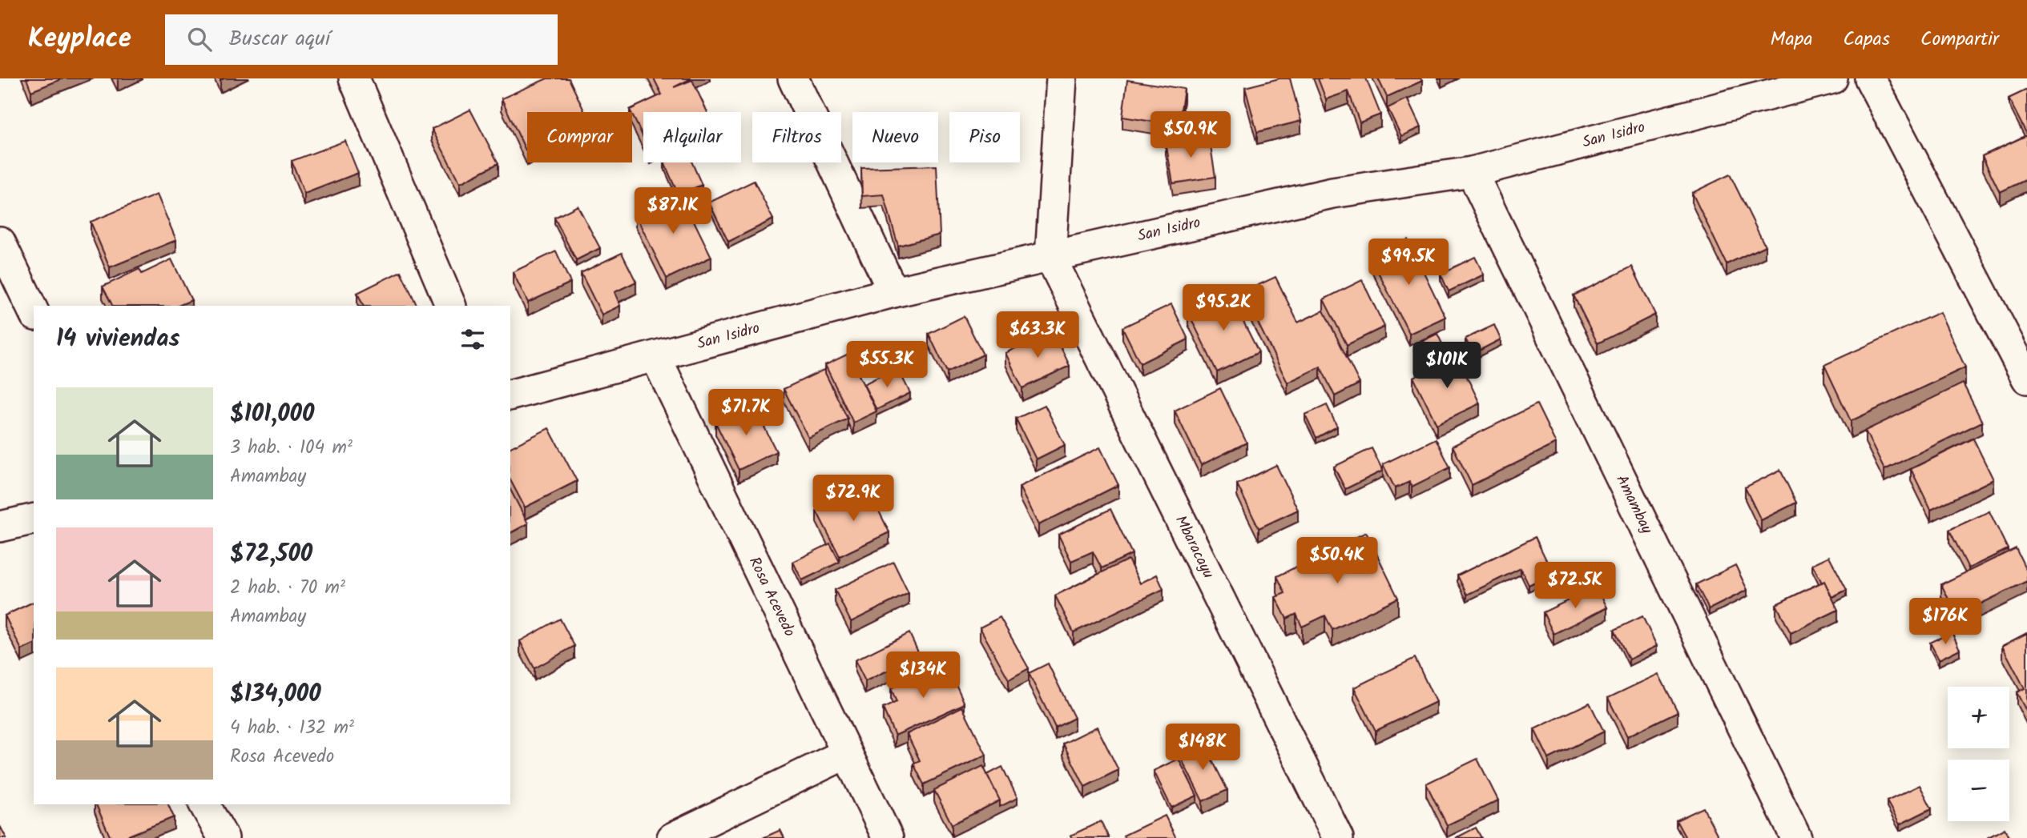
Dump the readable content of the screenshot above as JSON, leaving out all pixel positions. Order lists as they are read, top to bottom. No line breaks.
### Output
{"streets":{"street":["San Isidro","Amambay","Mbaracayu","Rosa Acevedo"]},"crossings":[["San Isidro","Amambay"],["San Isidro","Mbaracayu"],["San Isidro","Rosa Acevedo"]],"page":{"header":"Keyplace","search":"Buscar aquí","nav":["Mapa","Capas","Compartir"],"price":["$50.9K","$87.1K","$99.5K","$95.2K","$63.3K","$55.3K","$101K","$71.7K","$72.9K","$50.4K","$72.5K","$176K","$134K","$148K"],"chip":["Comprar","Alquilar","Filtros","Nuevo","Piso"],"heading":"14 viviendas","list":[{"name":"$101,000","note":"3 hab. · 104 m² · Amambay"},{"name":"$72,500","note":"2 hab. · 70 m² · Amambay"},{"name":"$134,000","note":"4 hab. · 132 m² · Rosa Acevedo"}],"map_buttons":["+","−"]}}
